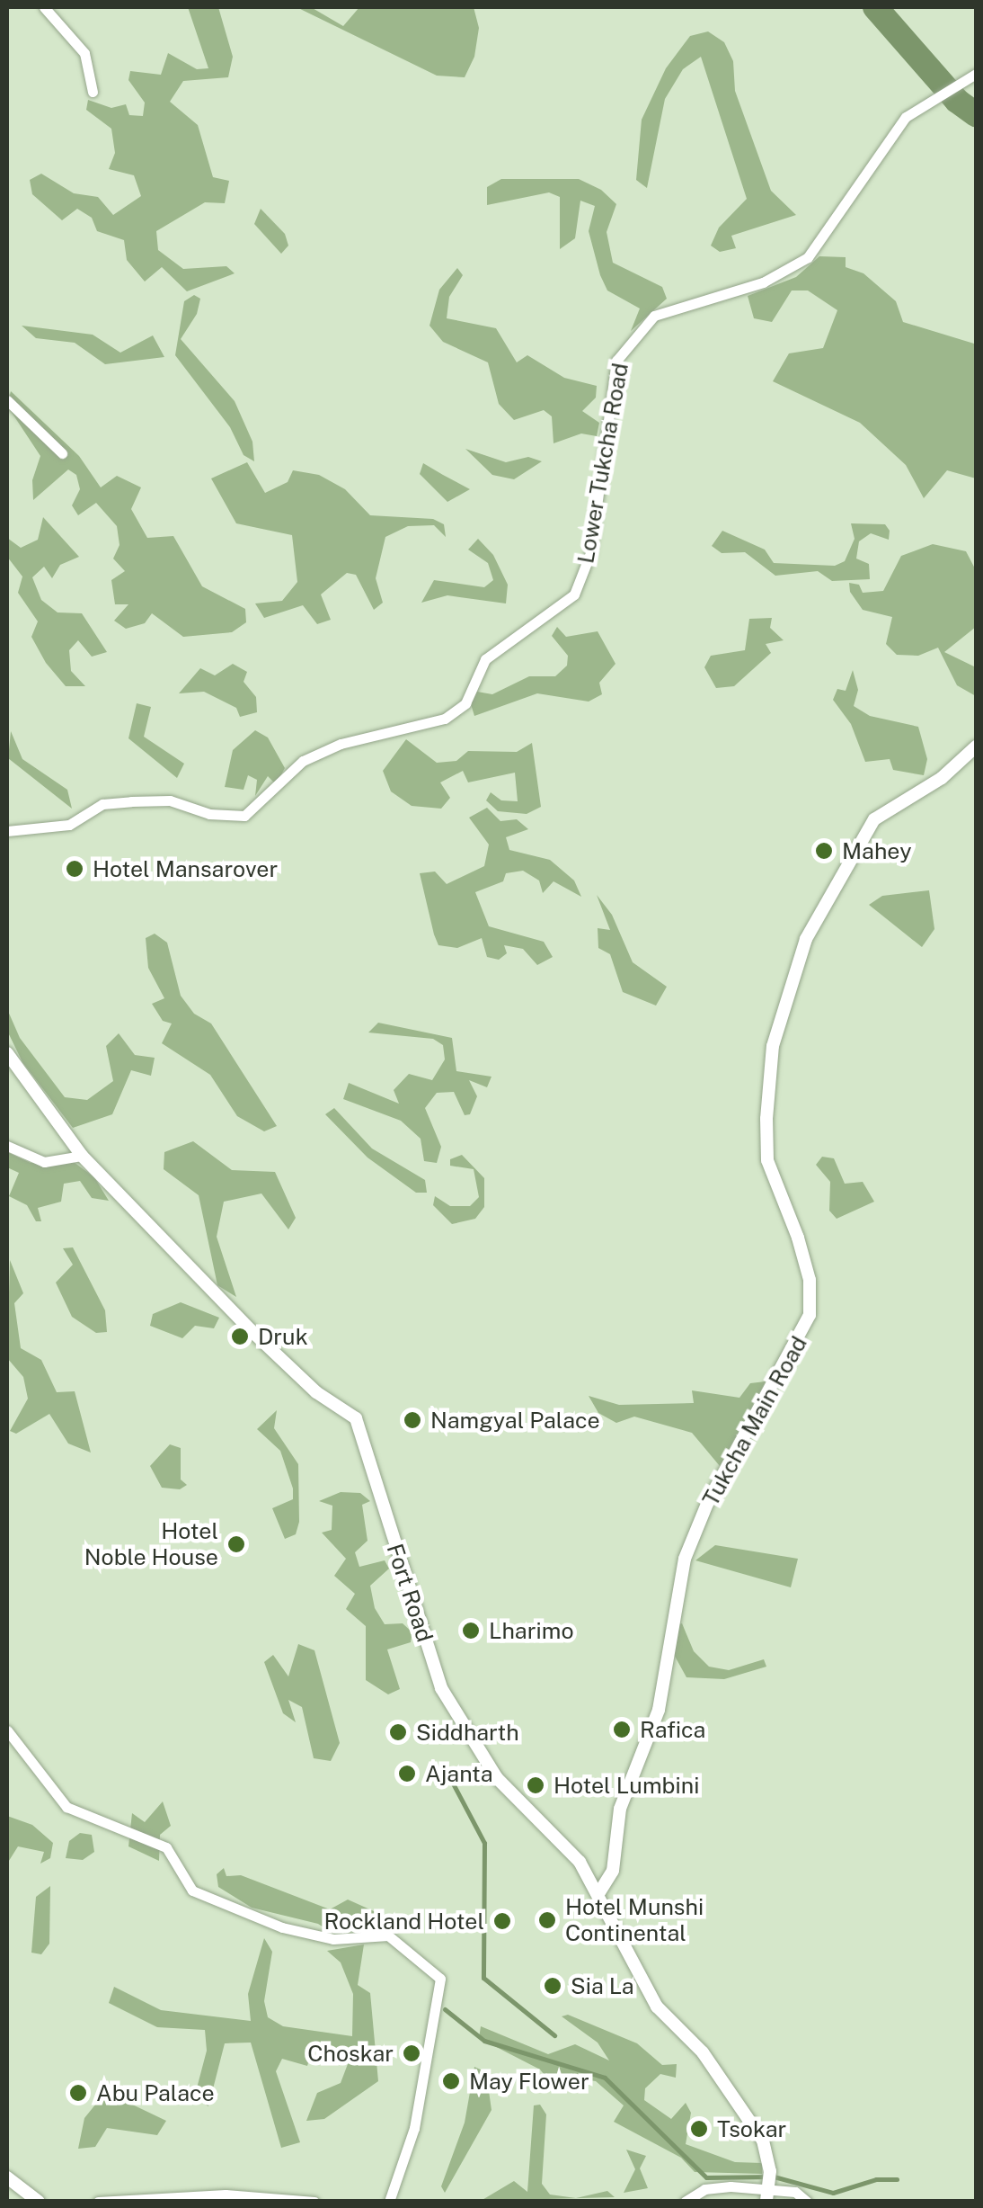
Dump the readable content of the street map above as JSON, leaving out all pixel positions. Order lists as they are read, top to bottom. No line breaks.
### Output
{"streets":{"street":["Lower Tukcha Road","Tukcha Main Road","Fort Road"]},"crossings":[["Tukcha Main Road","Fort Road"]],"places":["Mahey","Hotel Mansarover","Druk","Namgyal Palace","Hotel Noble House","Lharimo","Rafica","Siddharth","Ajanta","Hotel Lumbini","Hotel Munshi Continental","Rockland Hotel","Sia La","Choskar","May Flower","Abu Palace","Tsokar"]}
